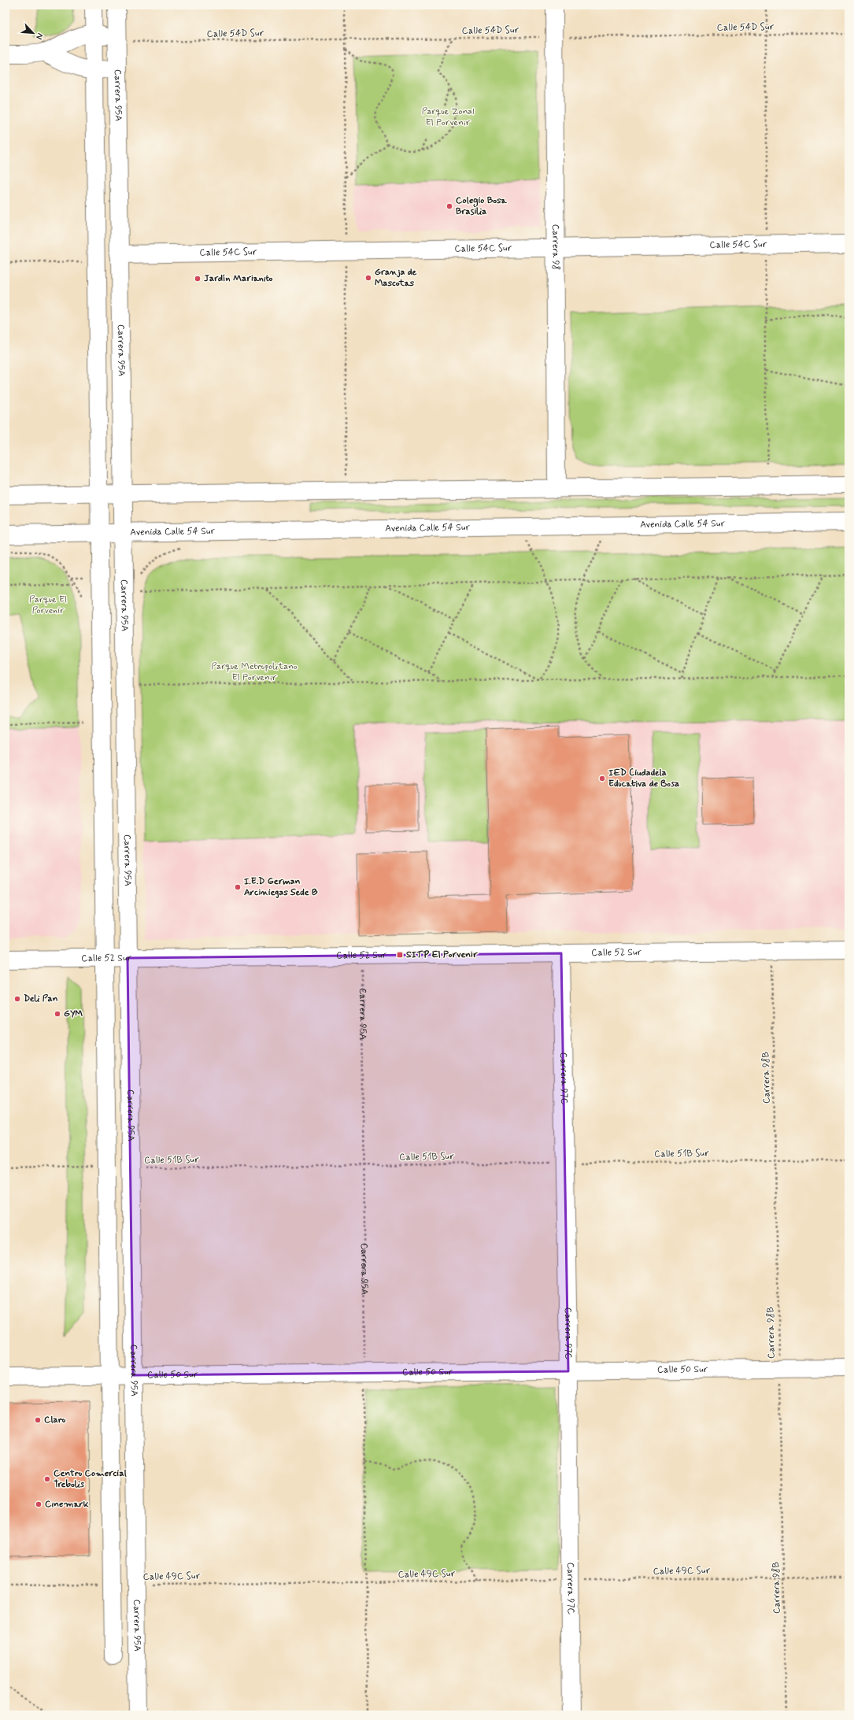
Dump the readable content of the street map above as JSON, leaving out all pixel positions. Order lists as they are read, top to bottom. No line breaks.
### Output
{"streets":{"street":["Carrera 95A","Calle 54C Sur","Carrera 98","Avenida Calle 54 Sur","Calle 52 Sur","Carrera 97C","Calle 50 Sur"],"path":["Calle 54D Sur","Carrera 98B","Calle 51B Sur","Calle 49C Sur"]},"crossings":[["Calle 54D Sur","Carrera 95A"],["Calle 54D Sur","Carrera 98"],["Carrera 95A","Calle 54C Sur"],["Carrera 95A","Avenida Calle 54 Sur"],["Carrera 95A","Calle 52 Sur"],["Carrera 95A","Calle 51B Sur"],["Carrera 95A","Calle 50 Sur"],["Carrera 95A","Calle 49C Sur"],["Calle 54C Sur","Carrera 98"],["Calle 52 Sur","Carrera 98B"],["Calle 52 Sur","Carrera 97C"],["Carrera 98B","Calle 51B Sur"],["Carrera 98B","Calle 50 Sur"],["Carrera 98B","Calle 49C Sur"],["Carrera 97C","Calle 51B Sur"],["Carrera 97C","Calle 50 Sur"],["Carrera 97C","Calle 49C Sur"]],"parks":["Parque Zonal El Porvenir","Parque El Porvenir","Parque Metropolitano El Porvenir"],"places":{"other":["Colegio Bosa Brasilia","Granja de Mascotas","Jardín Marianito","IED Ciudadela Educativa de Bosa","I.E.D German Arciniegas Sede B","Deli Pan","GYM","Claro","Centro Comercial Trebolis","Cinemark"],"transit":["SITP El Porvenir"]},"north":"bottom right"}
